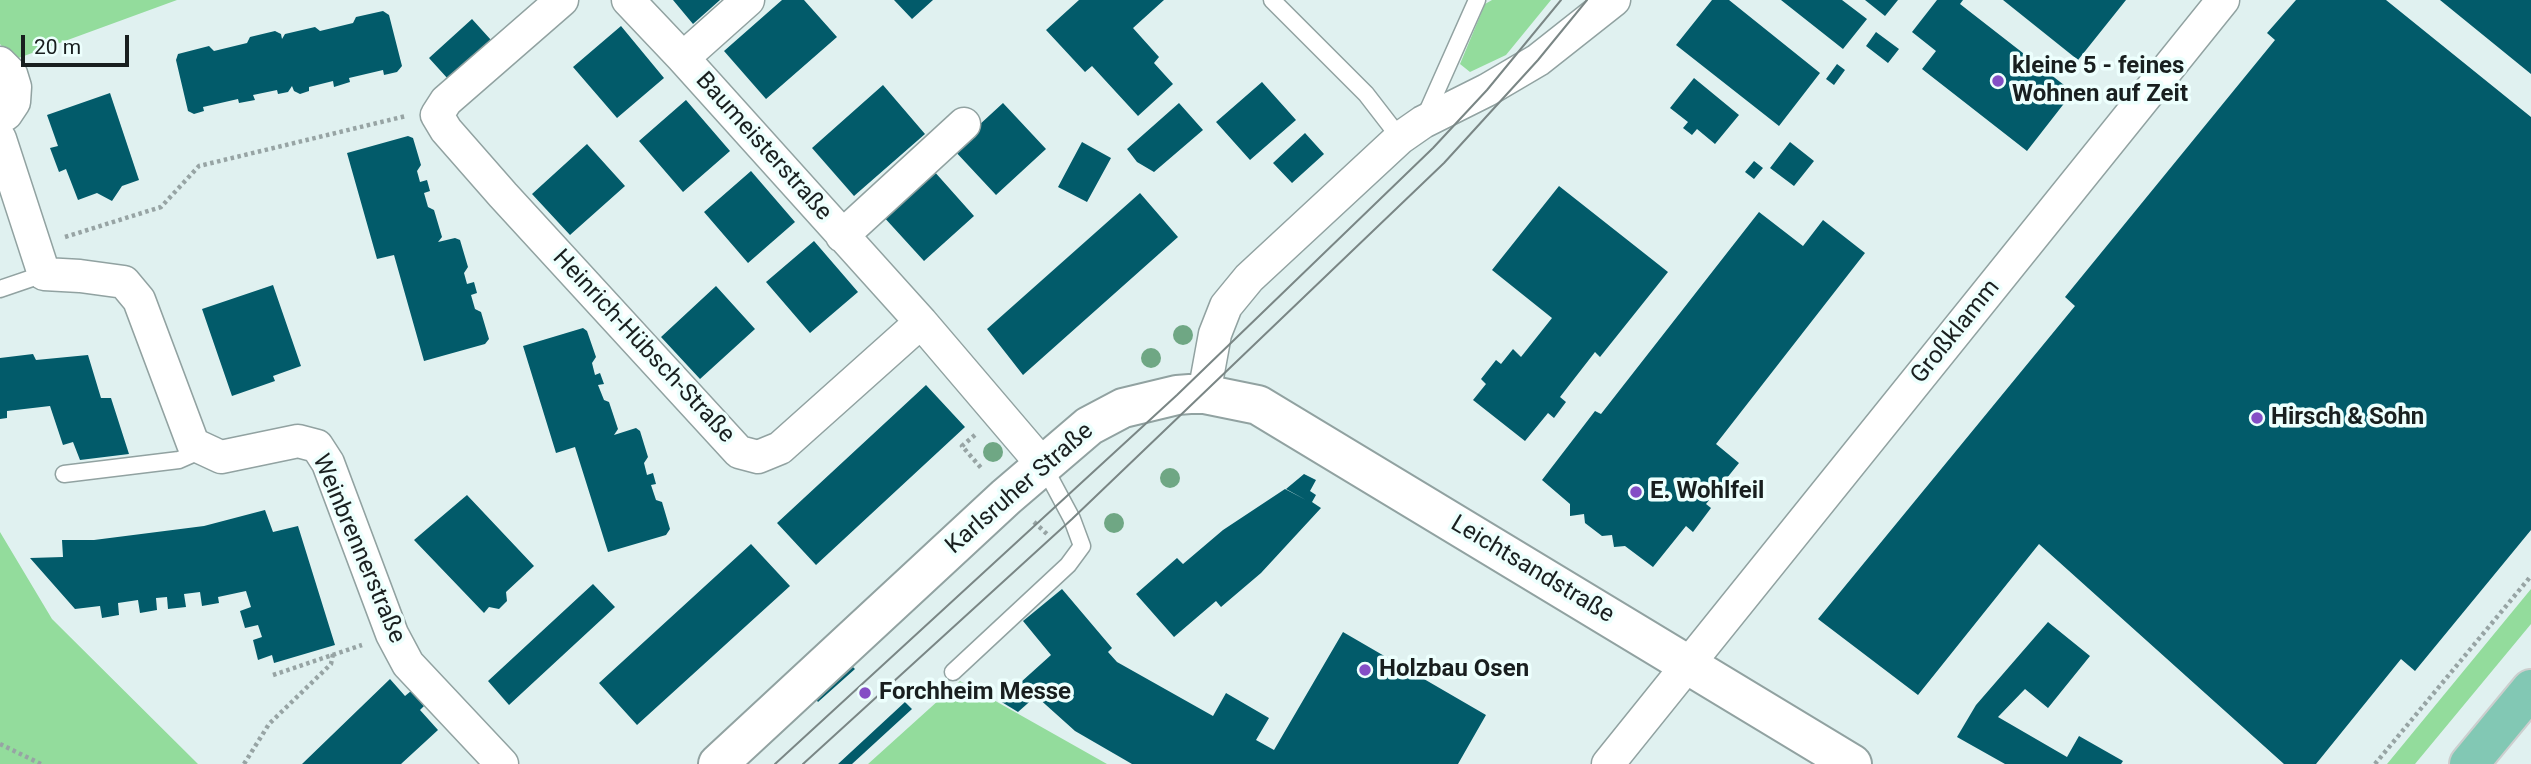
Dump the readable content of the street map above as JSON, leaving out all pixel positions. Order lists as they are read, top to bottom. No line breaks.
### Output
{"streets":{"street":["Baumeisterstraße","Großklamm","Heinrich-Hübsch-Straße","Karlsruher Straße","Weinbrennerstraße","Leichtsandstraße"]},"crossings":[["Baumeisterstraße","Heinrich-Hübsch-Straße"],["Großklamm","Leichtsandstraße"],["Karlsruher Straße","Leichtsandstraße"]],"places":["kleine 5 - feines Wohnen auf Zeit","Hirsch & Sohn","E. Wohlfeil","Holzbau Osen","Forchheim Messe"],"scale_bar":"20 m"}
